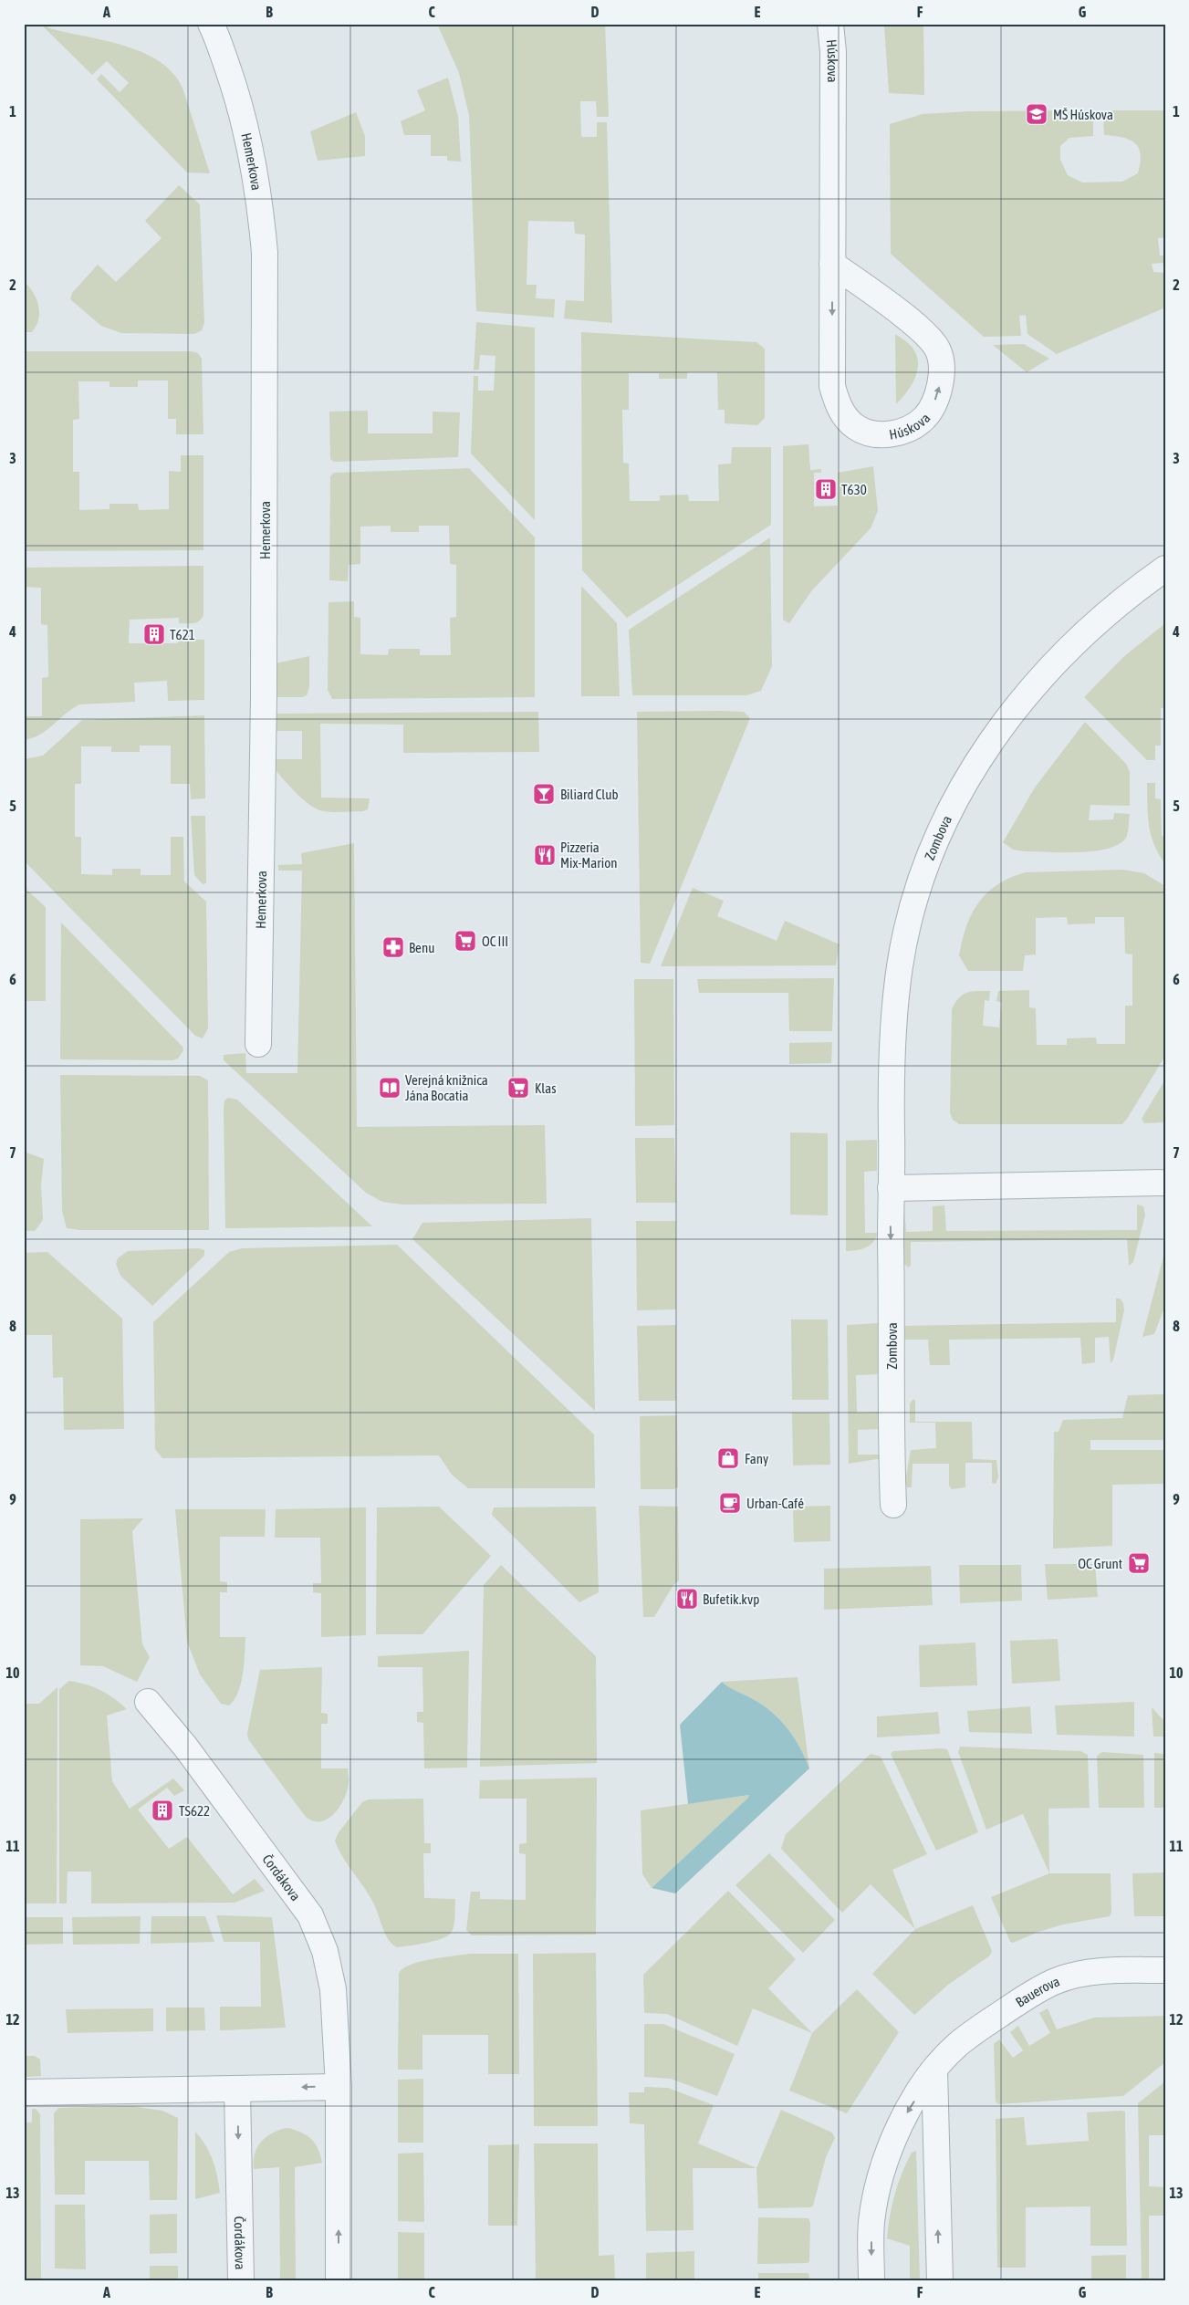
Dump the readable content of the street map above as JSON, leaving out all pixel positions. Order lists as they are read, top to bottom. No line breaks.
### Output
{"streets":{"street":["Húskova","Hemerkova","Zombova","Čordákova","Bauerova"]},"places":{"school or university":["MŠ Húskova"],"building":["T630","T621","TS622"],"bar":["Biliard Club"],"restaurant":["Pizzeria Mix-Marion","Bufetik.kvp"],"supermarket":["OC III","Klas","OC Grunt"],"pharmacy":["Benu"],"library":["Verejná knižnica Jána Bocatia"],"shop":["Fany"],"cafe":["Urban-Café"]},"grid":{"columns":["A","B","C","D","E","F","G"],"rows":["1","2","3","4","5","6","7","8","9","10","11","12","13"]}}
